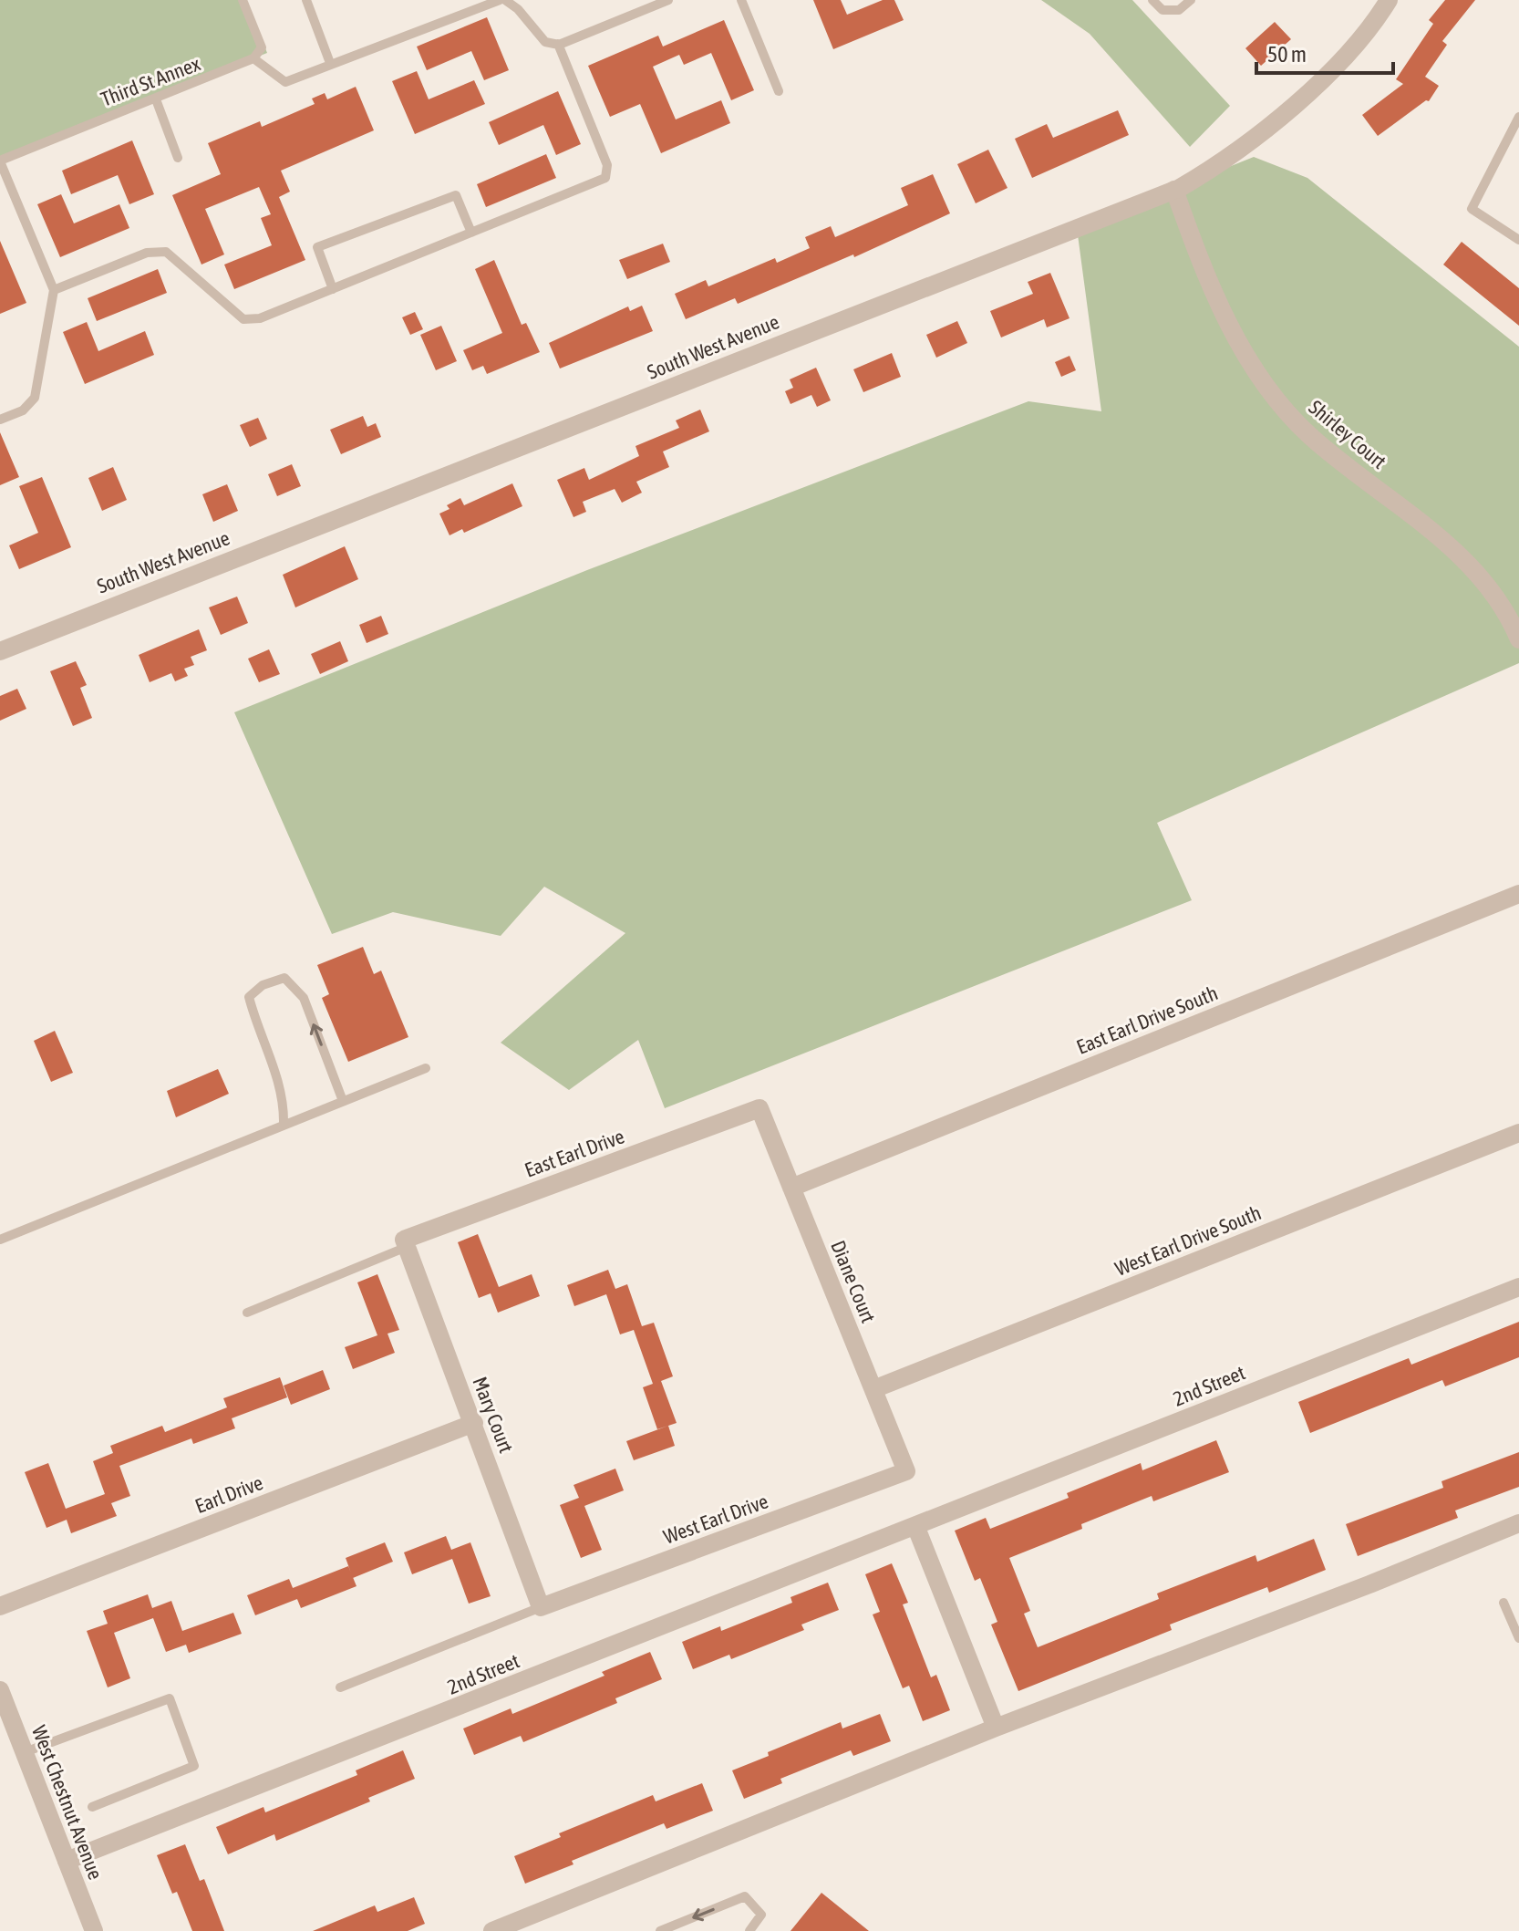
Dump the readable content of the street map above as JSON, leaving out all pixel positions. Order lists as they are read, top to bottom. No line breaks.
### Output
{"streets":{"street":["South West Avenue","Shirley Court","East Earl Drive South","East Earl Drive","West Earl Drive South","Diane Court","2nd Street","Mary Court","Earl Drive","West Earl Drive","West Chestnut Avenue"],"lane":["Third St Annex"]},"crossings":[["South West Avenue","Shirley Court"],["East Earl Drive South","Diane Court"],["East Earl Drive","Diane Court"],["East Earl Drive","Mary Court"],["West Earl Drive South","Diane Court"],["Diane Court","West Earl Drive"],["2nd Street","West Chestnut Avenue"],["Mary Court","Earl Drive"],["Mary Court","West Earl Drive"]],"scale_bar":"50 m"}
